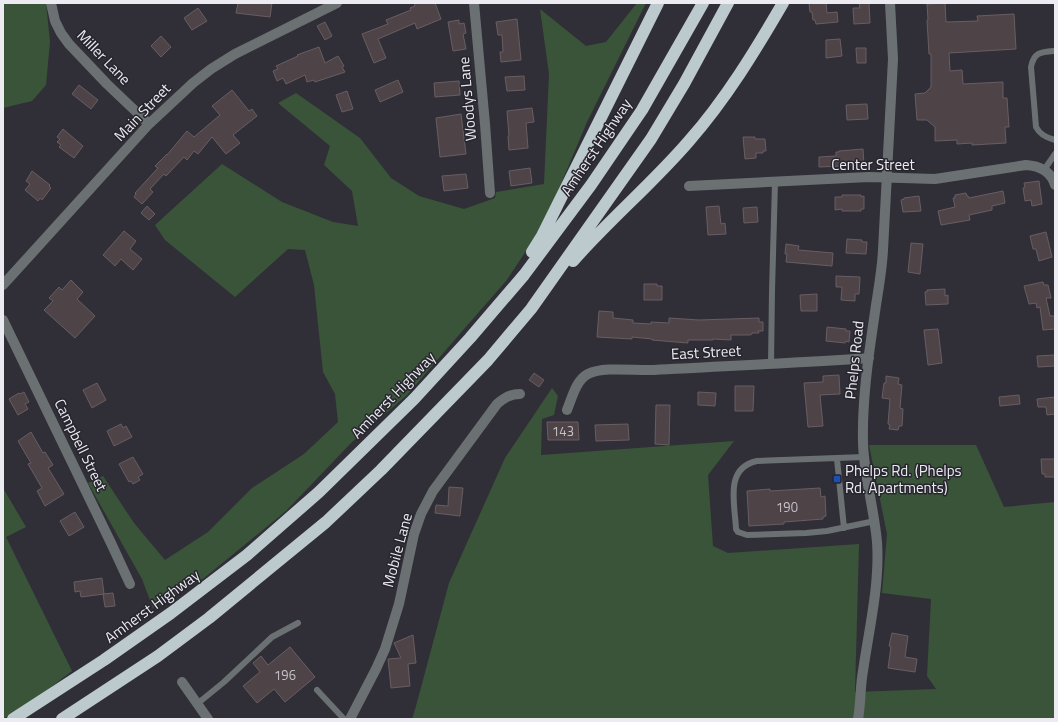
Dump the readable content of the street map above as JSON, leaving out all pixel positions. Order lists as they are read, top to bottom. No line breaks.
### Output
{"streets":{"highway":["Amherst Highway"],"street":["Miller Lane","Woodys Lane","Main Street","Center Street","East Street","Phelps Road","Campbell Street","Mobile Lane"]},"crossings":[["Miller Lane","Main Street"],["Center Street","Phelps Road"],["East Street","Phelps Road"]],"places":{"transit":["Phelps Rd. (Phelps Rd. Apartments)"]},"house_numbers":["143","190","196"]}
